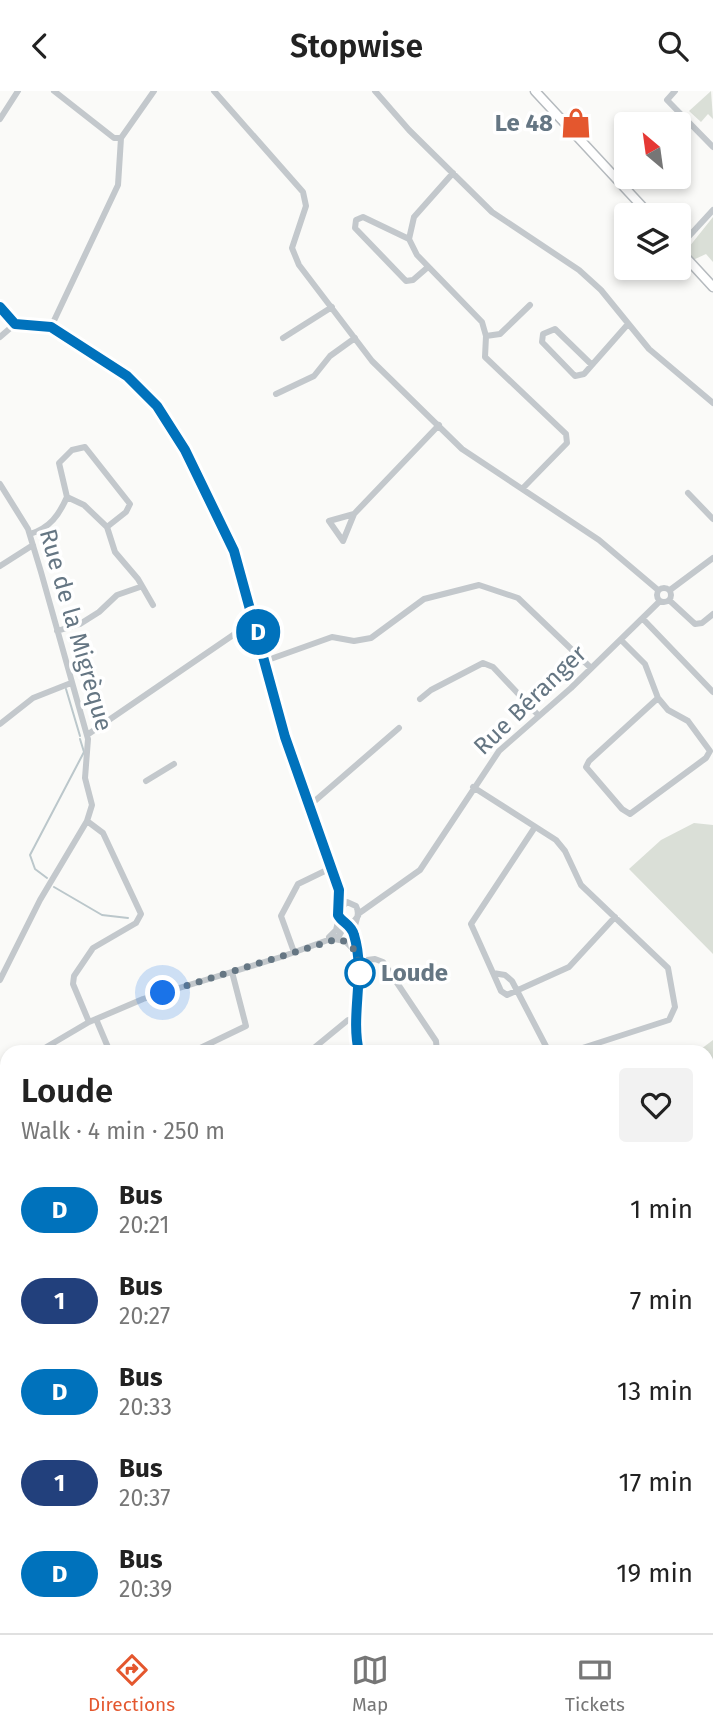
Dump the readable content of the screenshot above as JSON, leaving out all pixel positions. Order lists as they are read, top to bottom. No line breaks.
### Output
{"streets":{"street":["Rue de la Migrèque","Rue Béranger"]},"places":{"shop":["Le 48"],"other":["Loude"]},"lines":["bus line D"],"north":"top left","page":{"header":"Stopwise","on_map":"D","heading":["Loude","Walk · 4 min · 250 m"],"list":[{"mark":"D","name":"Bus","note":"20:21","value":"1 min"},{"mark":"1","name":"Bus","note":"20:27","value":"7 min"},{"mark":"D","name":"Bus","note":"20:33","value":"13 min"},{"mark":"1","name":"Bus","note":"20:37","value":"17 min"},{"mark":"D","name":"Bus","note":"20:39","value":"19 min"}],"tabs":["Directions","Map","Tickets"]}}
